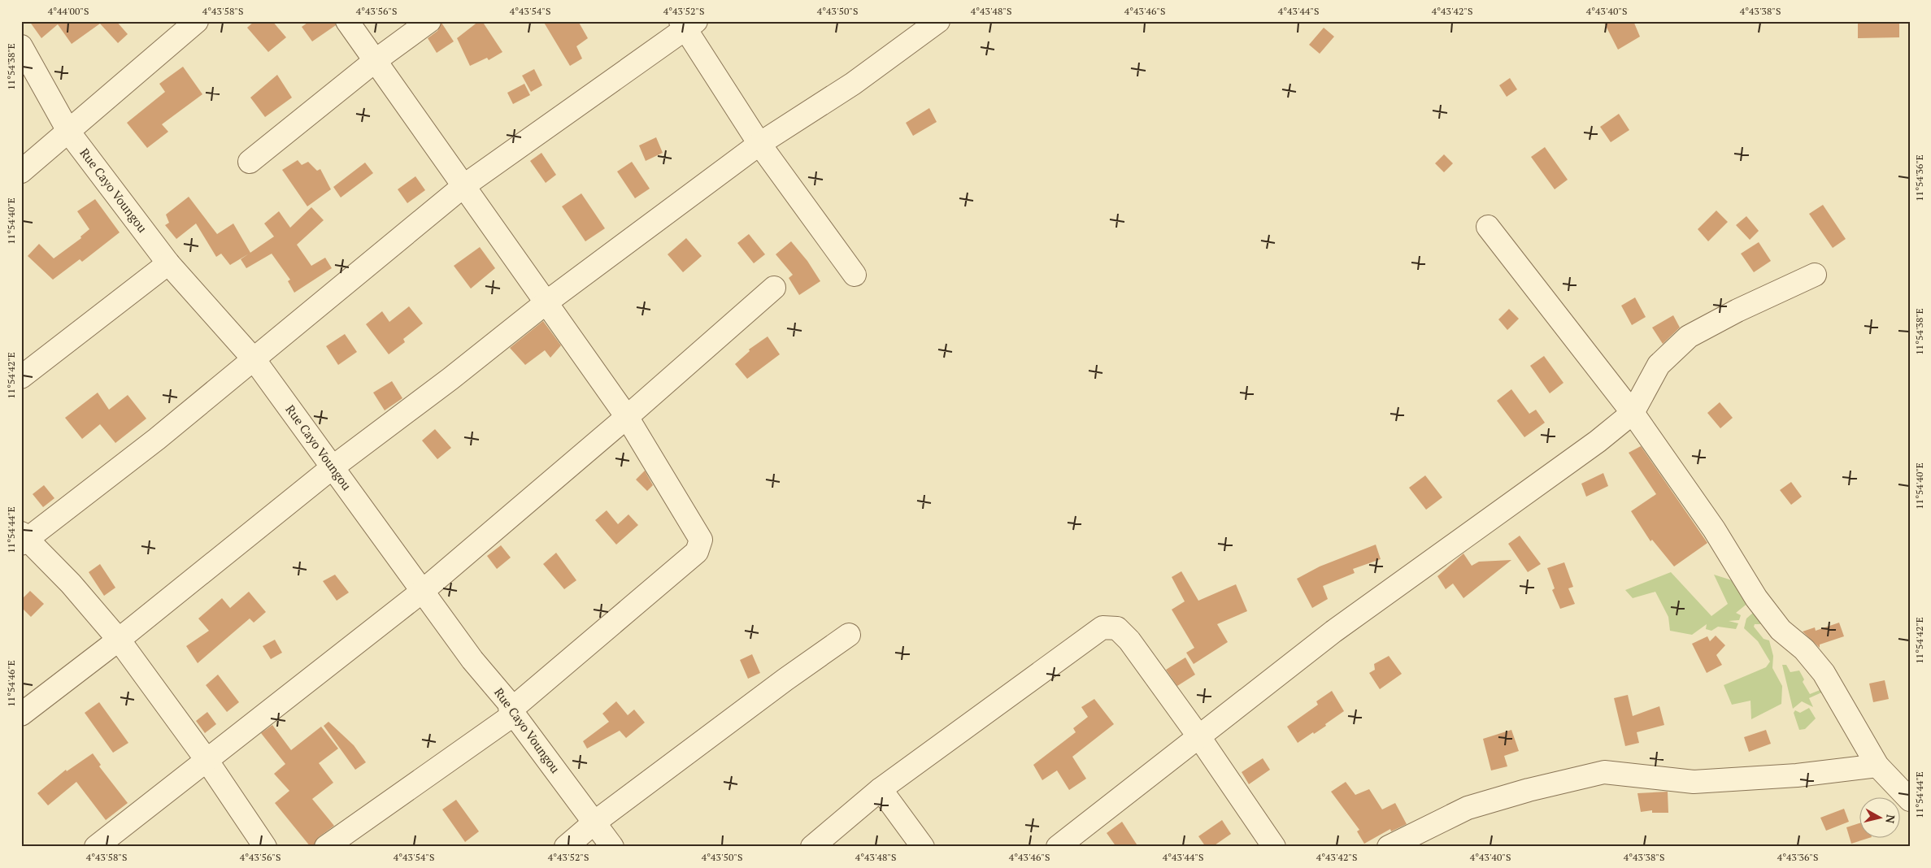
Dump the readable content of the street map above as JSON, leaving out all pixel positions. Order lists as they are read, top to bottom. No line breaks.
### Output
{"streets":{"street":["Rue Cayo Voungou"]},"north":"right","coordinates":["4°44'00\"S","4°43'58\"S","4°43'56\"S","4°43'54\"S","4°43'52\"S","4°43'50\"S","4°43'48\"S","4°43'46\"S","4°43'44\"S","4°43'42\"S","4°43'40\"S","4°43'38\"S","11°54'38\"E","11°54'36\"E","11°54'40\"E","11°54'42\"E","11°54'44\"E","11°54'46\"E","4°43'36\"S"]}
